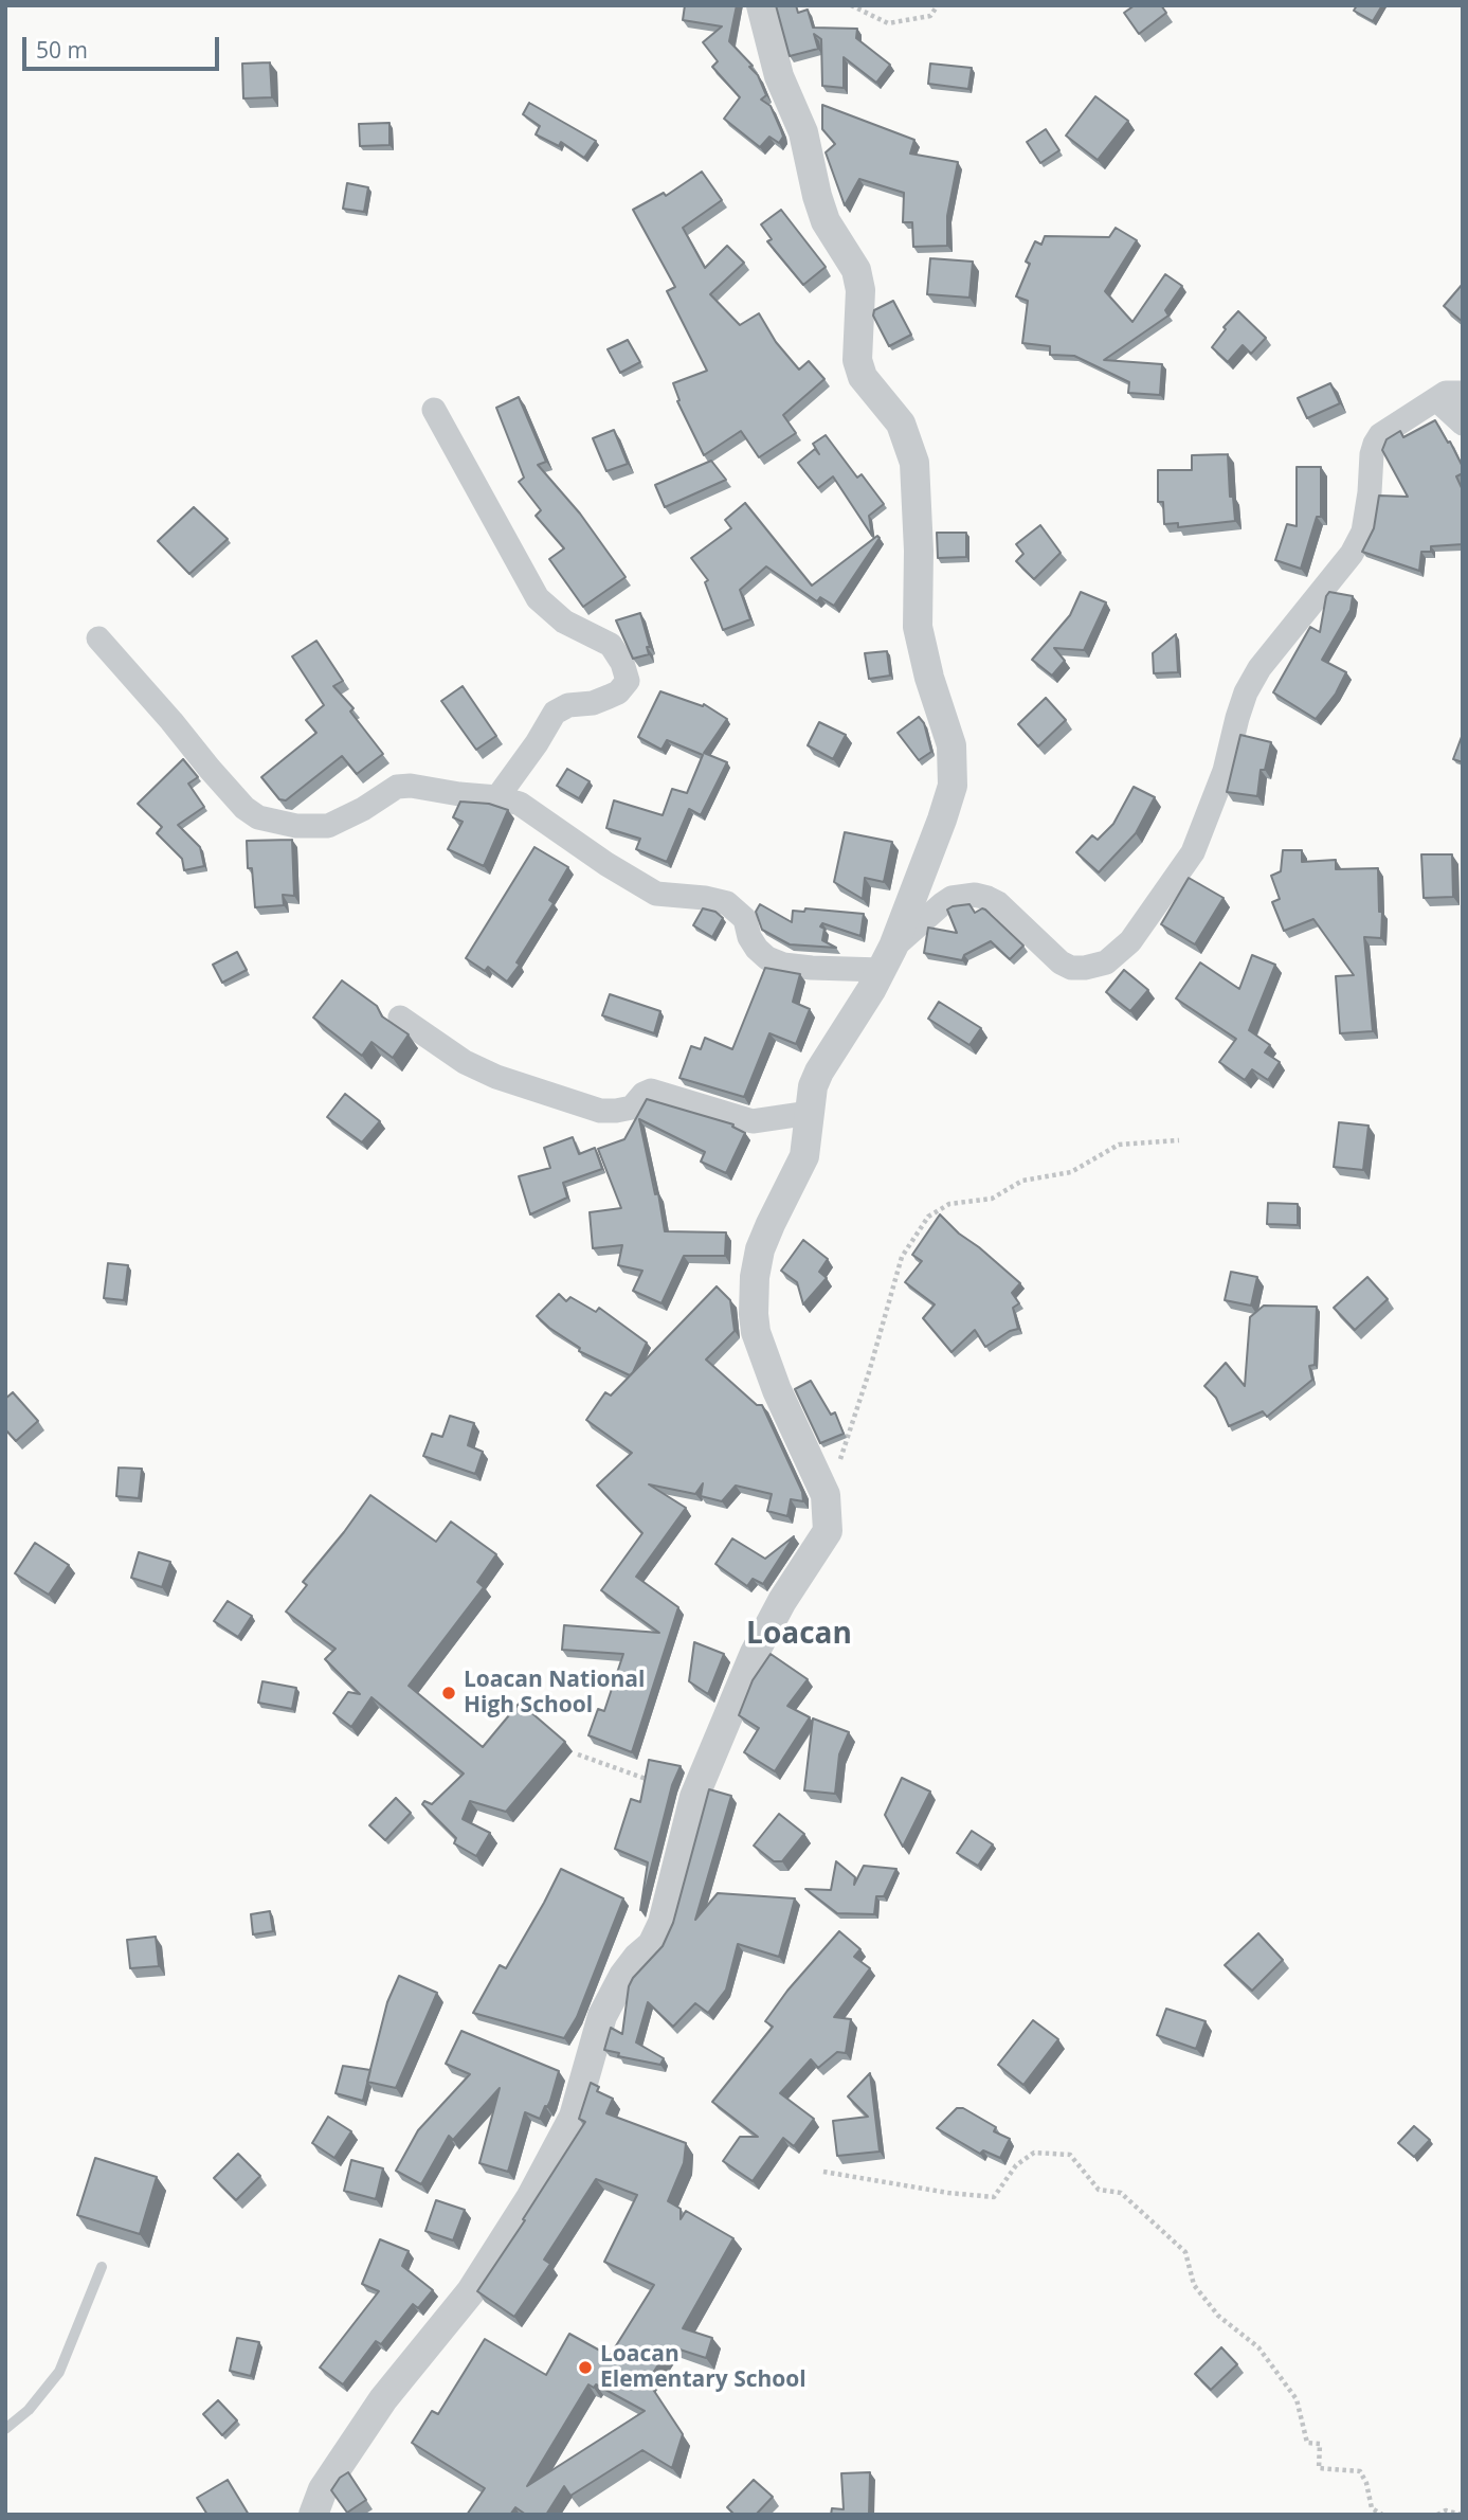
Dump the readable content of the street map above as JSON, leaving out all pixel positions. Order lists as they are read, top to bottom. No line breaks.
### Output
{"districts":["Loacan"],"places":["Loacan National High School","Loacan Elementary School"],"scale_bar":"50 m"}
